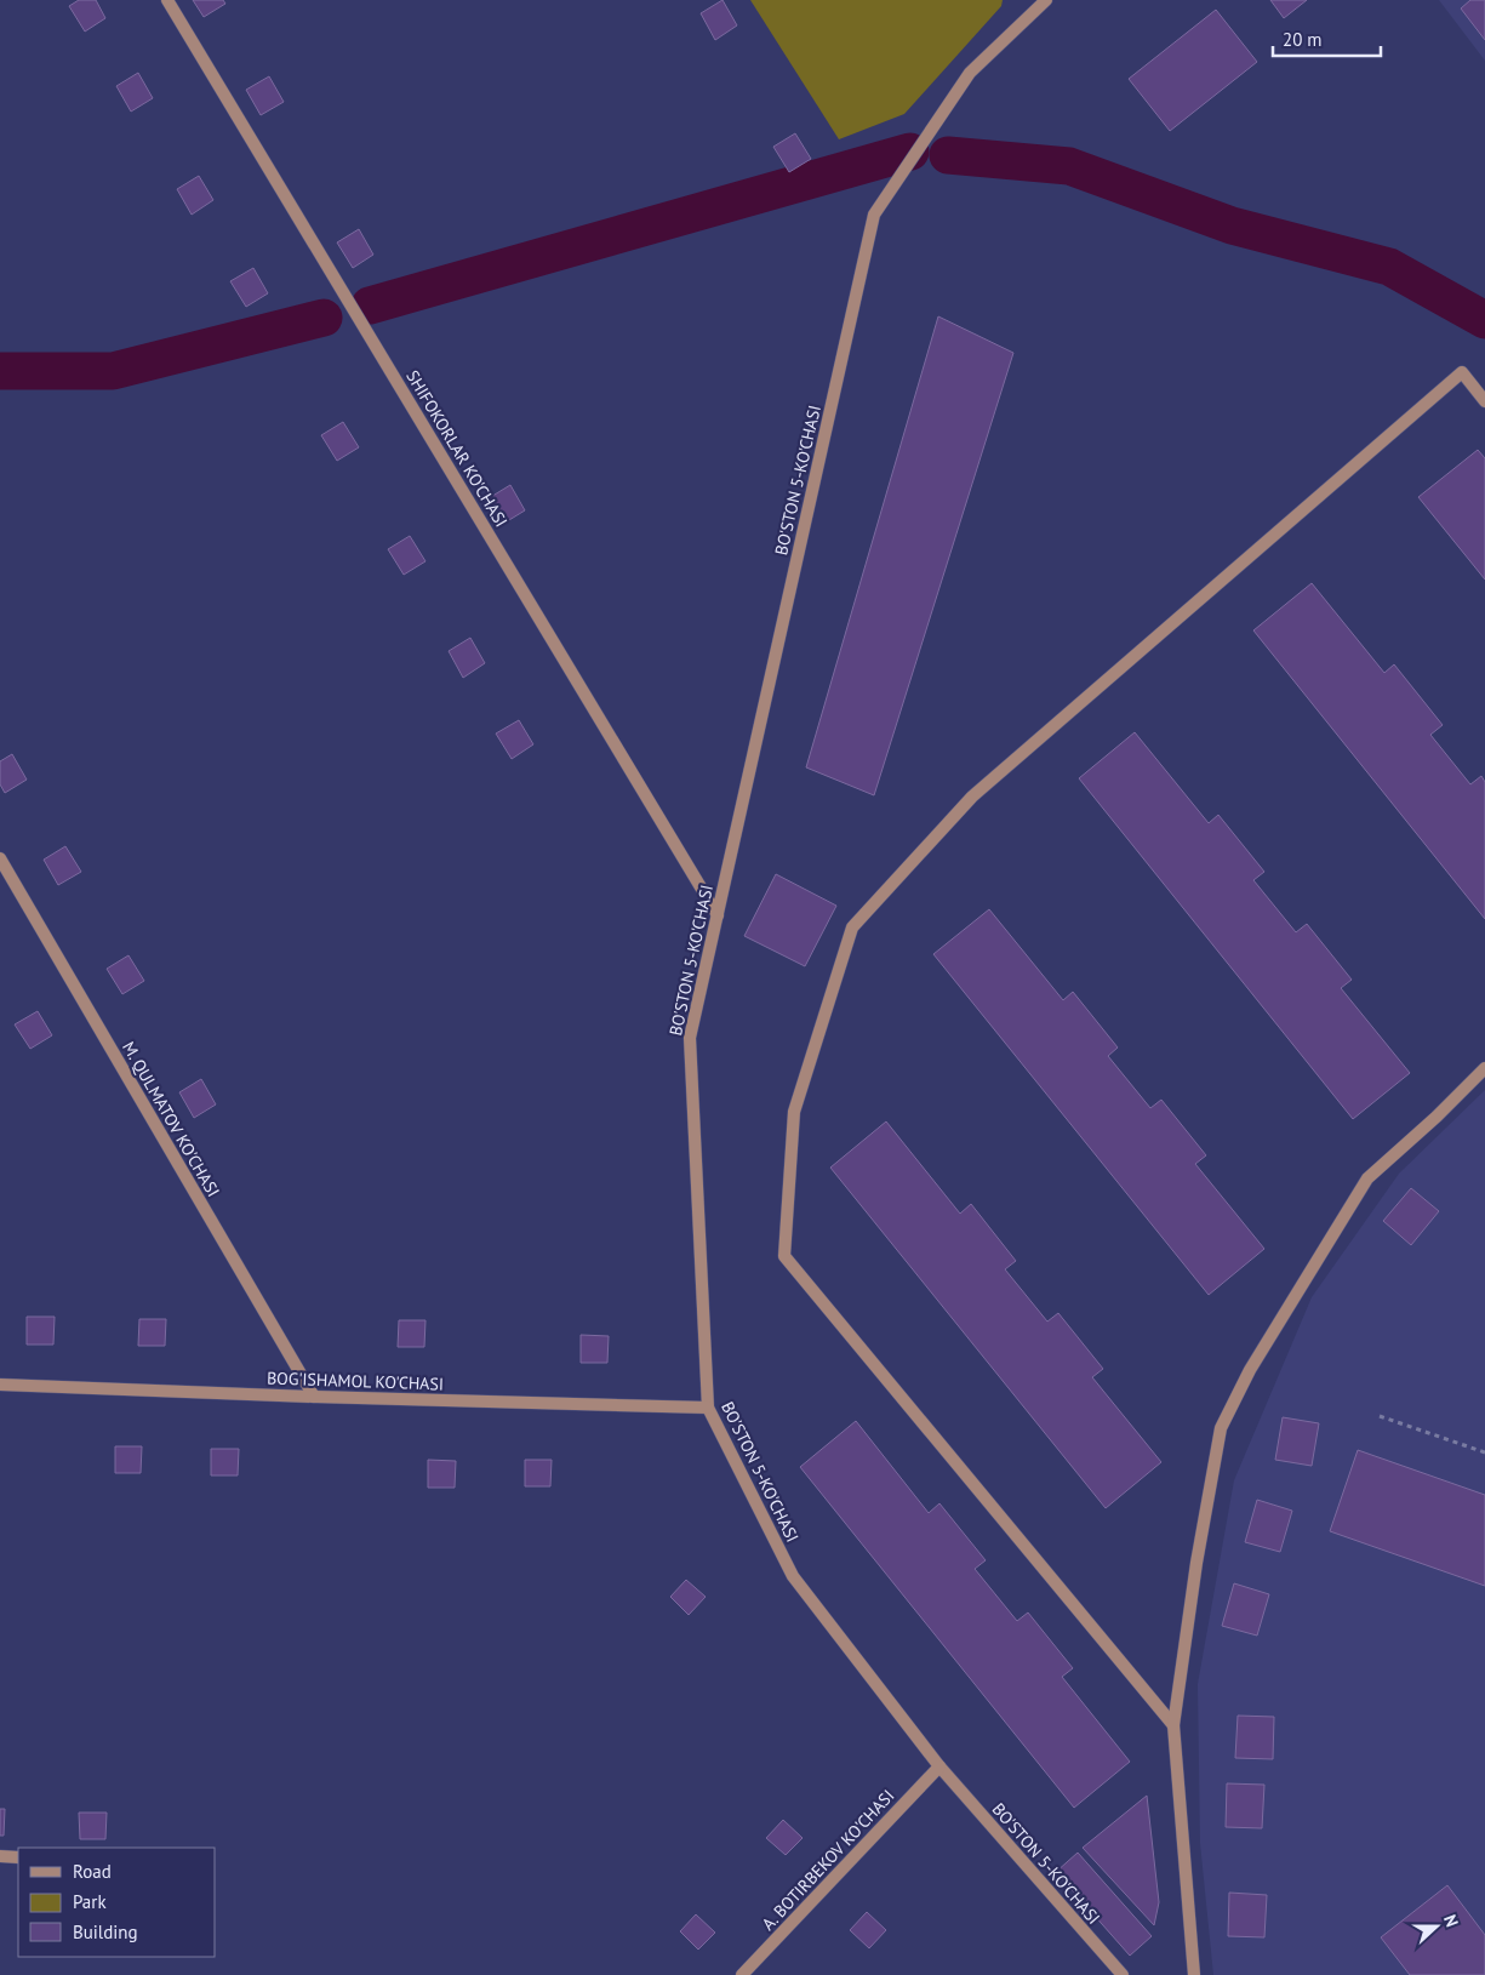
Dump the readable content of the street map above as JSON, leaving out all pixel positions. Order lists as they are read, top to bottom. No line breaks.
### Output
{"streets":{"street":["SHIFOKORLAR KO'CHASI","BO'STON 5-KO'CHASI","M. QULMATOV KO'CHASI","BOG'ISHAMOL KO'CHASI","A. BOTIRBEKOV KO'CHASI"]},"crossings":[["SHIFOKORLAR KO'CHASI","BO'STON 5-KO'CHASI"],["BO'STON 5-KO'CHASI","BOG'ISHAMOL KO'CHASI"],["BO'STON 5-KO'CHASI","A. BOTIRBEKOV KO'CHASI"],["M. QULMATOV KO'CHASI","BOG'ISHAMOL KO'CHASI"]],"legend":["Road","Park","Building"],"scale_bar":"20 m","north":"right"}
